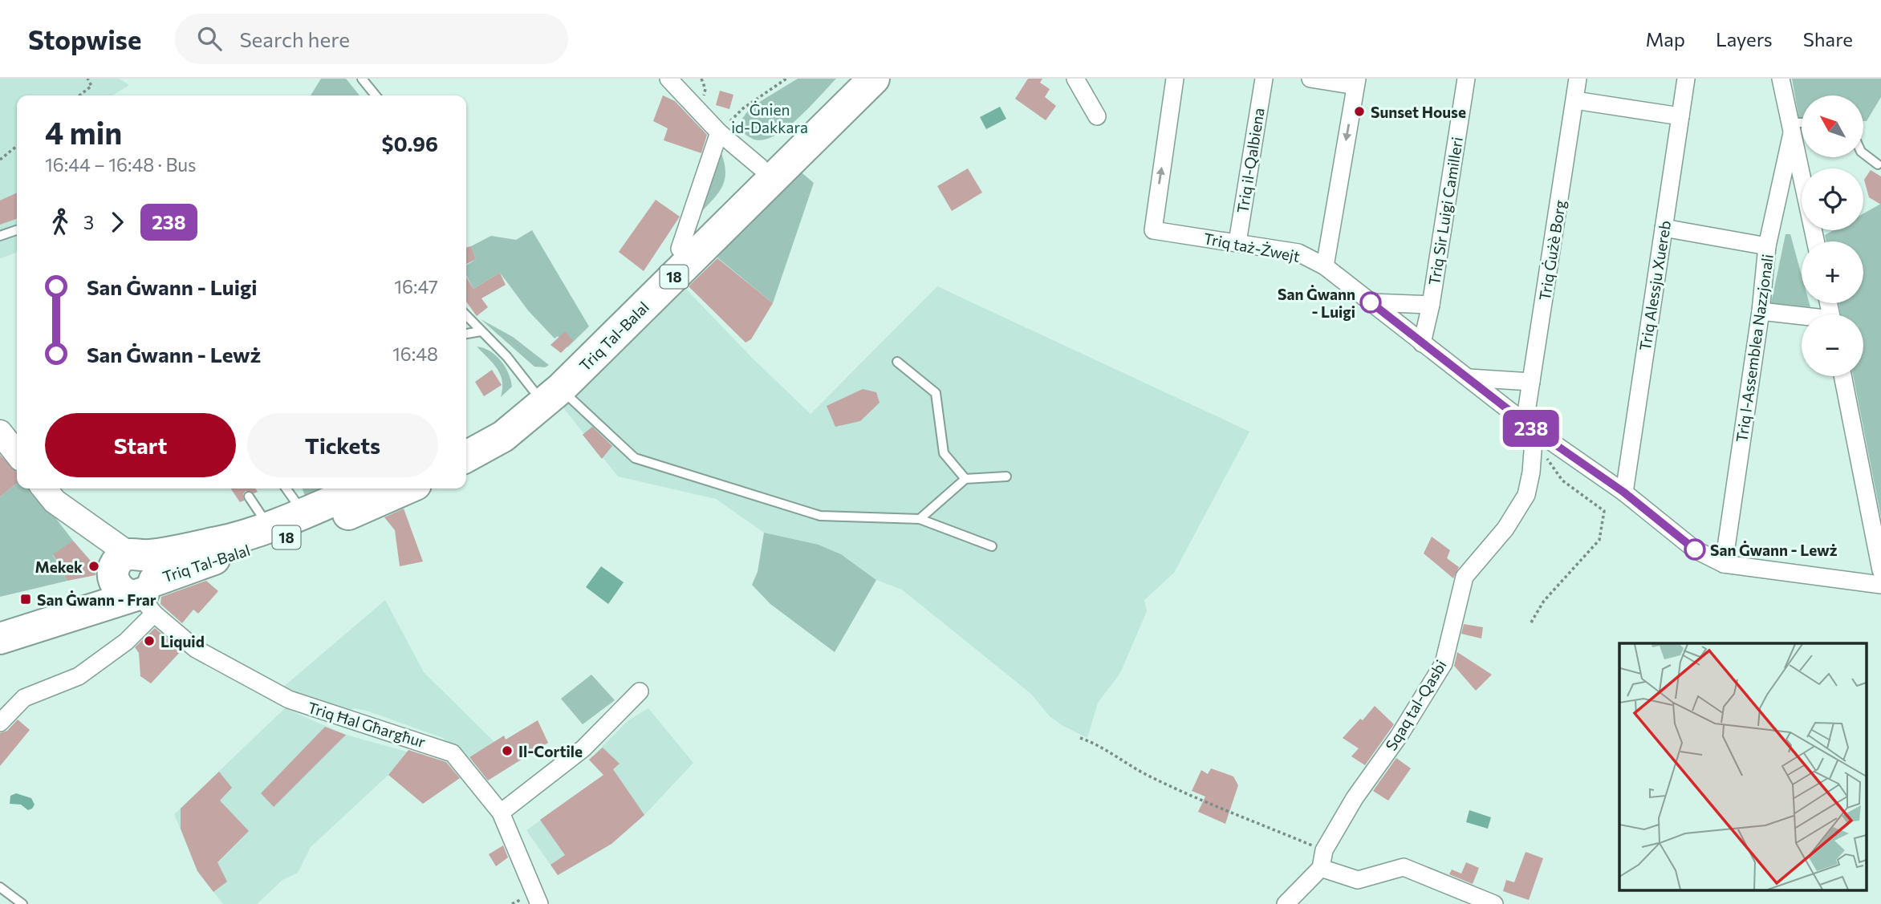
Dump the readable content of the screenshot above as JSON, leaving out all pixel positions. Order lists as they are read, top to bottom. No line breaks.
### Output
{"streets":{"highway":["18","Triq Tal-Balal"],"street":["Triq il-Qalbiena","Triq Sir Luigi Camilleri","Triq taż-Żwejt","Triq Ġużè Borg","Triq Alessju Xuereb","Triq l-Assemblea Nazzjonali","Sqaq tal-Qasbi","Triq Ħal Għargħur"]},"crossings":[["Triq il-Qalbiena","Triq taż-Żwejt"],["Triq Sir Luigi Camilleri","Triq taż-Żwejt"],["Triq taż-Żwejt","Triq Ġużè Borg"],["Triq taż-Żwejt","Triq Alessju Xuereb"],["Triq taż-Żwejt","Triq l-Assemblea Nazzjonali"],["Triq taż-Żwejt","Sqaq tal-Qasbi"],["Triq Ġużè Borg","Sqaq tal-Qasbi"],["Triq Tal-Balal","Triq Ħal Għargħur"]],"parks":["Ġnien id-Dakkara"],"places":{"other":["Sunset House","San Ġwann - Luigi","San Ġwann - Lewż","Mekek","Liquid","Il-Cortile"],"transit":["San Ġwann - Frar"]},"lines":["bus line 238"],"north":"top left","page":{"header":"Stopwise","search":"Search here","nav":["Map","Layers","Share"],"on_map":"238","map_buttons":["+","−"],"heading":["4 min","16:44 – 16:48 · Bus","$0.96"],"legs":["3","238"],"list":[{"name":"San Ġwann - Luigi","value":"16:47"},{"name":"San Ġwann - Lewż","value":"16:48"}],"buttons":["Start","Tickets"]}}
